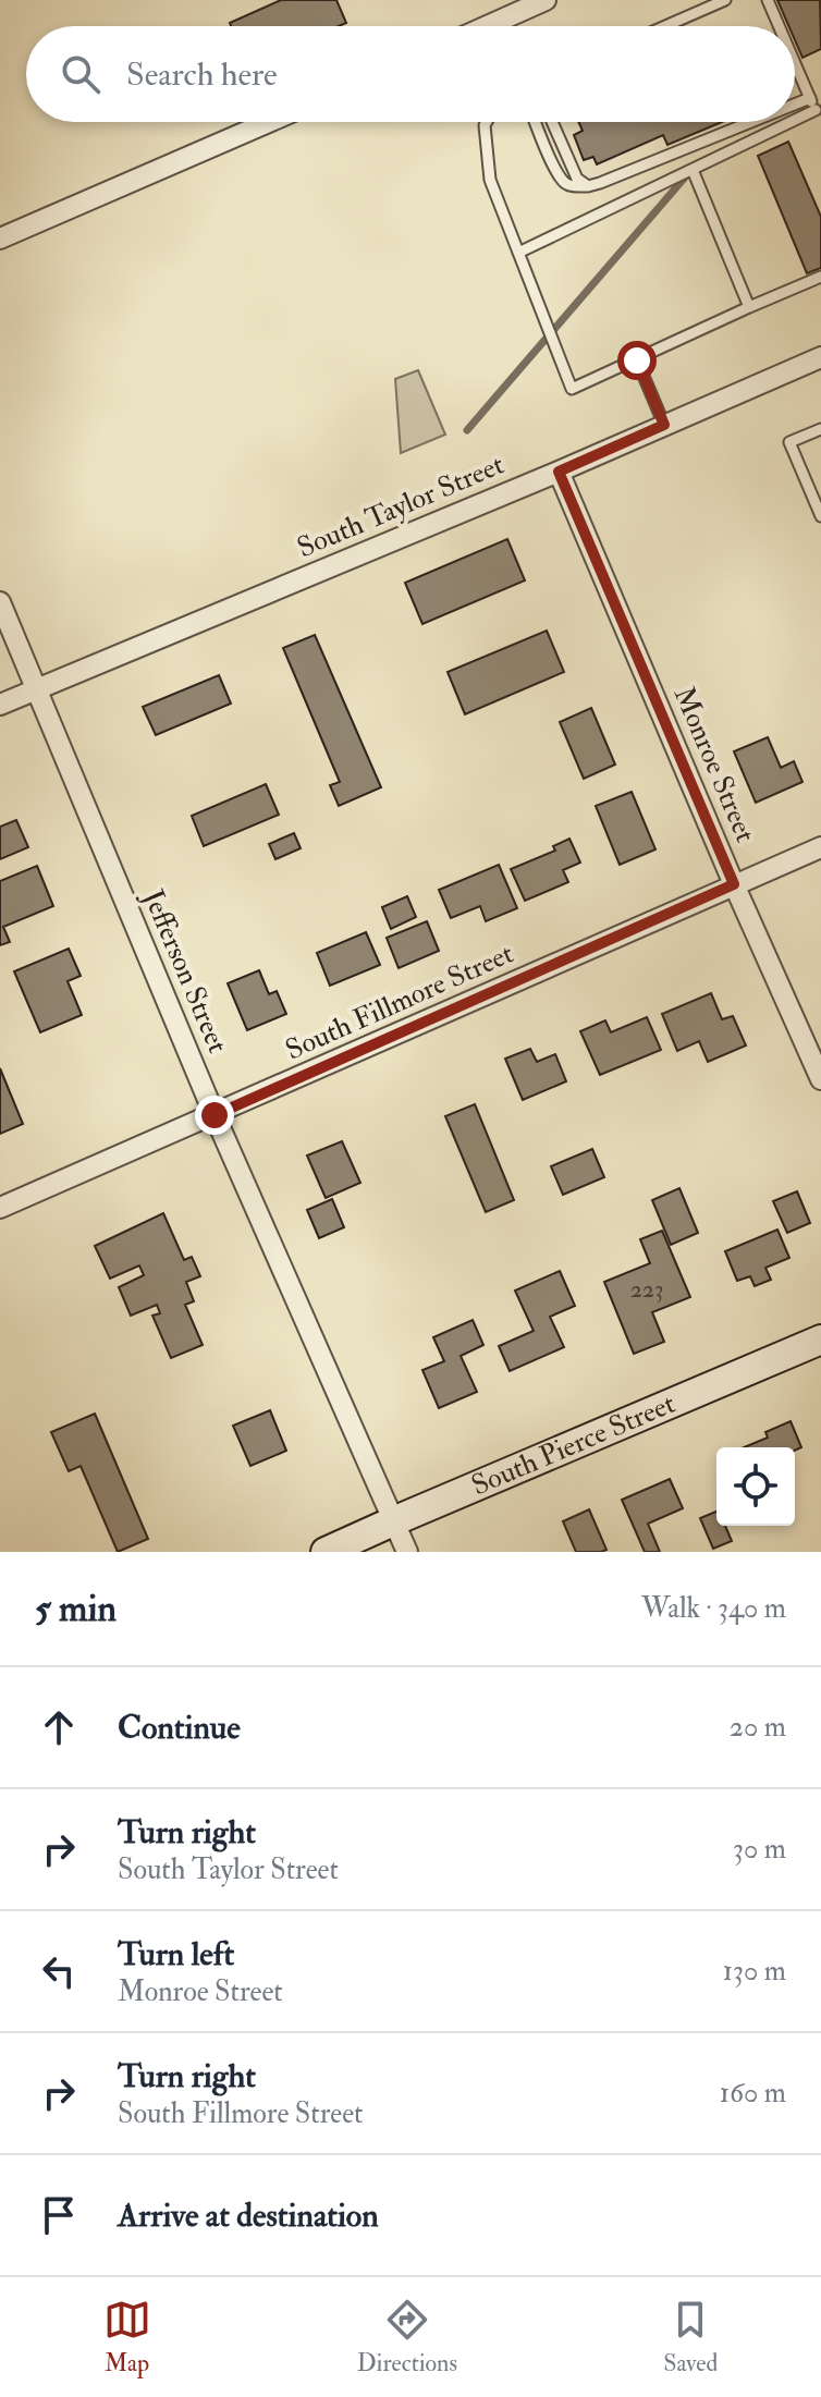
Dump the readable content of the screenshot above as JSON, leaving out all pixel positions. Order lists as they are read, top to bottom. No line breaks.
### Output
{"streets":{"main road":["South Pierce Street"],"street":["South Taylor Street","Monroe Street","Jefferson Street","South Fillmore Street"]},"crossings":[["South Taylor Street","Monroe Street"],["South Taylor Street","Jefferson Street"],["Monroe Street","South Fillmore Street"],["Jefferson Street","South Fillmore Street"],["Jefferson Street","South Pierce Street"]],"house_numbers":["223"],"page":{"search":"Search here","heading":["5 min","Walk · 340 m"],"list":[["Continue","20 m"],["Turn right","South Taylor Street","30 m"],["Turn left","Monroe Street","130 m"],["Turn right","South Fillmore Street","160 m"],"Arrive at destination"],"nav":["Map","Directions","Saved"]}}
